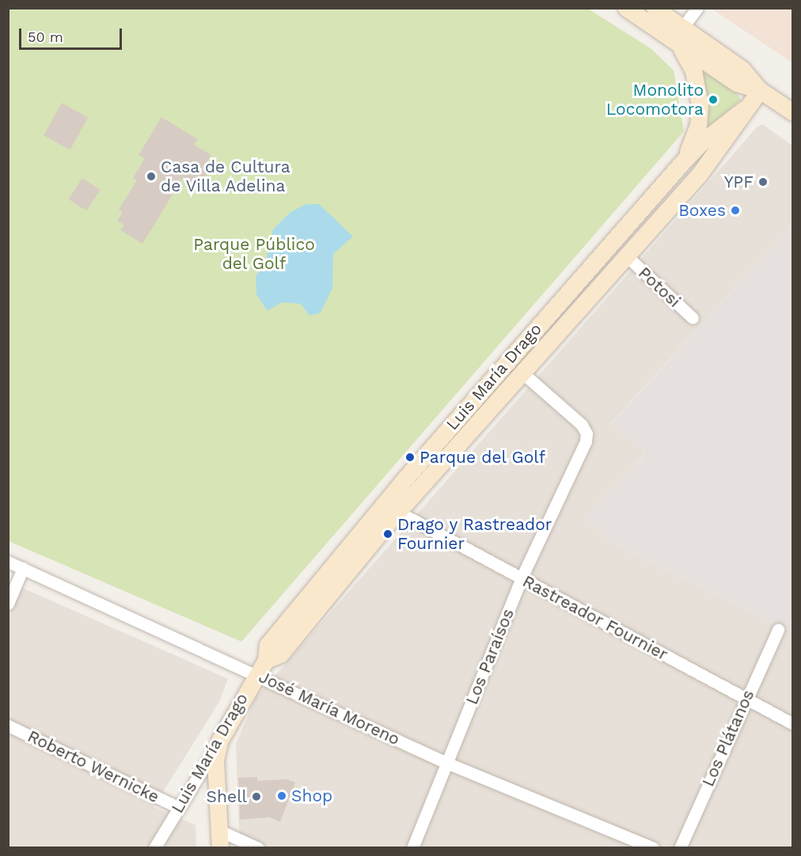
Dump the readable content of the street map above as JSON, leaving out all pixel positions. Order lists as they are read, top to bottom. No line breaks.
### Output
{"streets":{"main road":["Luis María Drago"],"street":["Potosi","Rastreador Fournier","Los Paraísos","José María Moreno","Los Plátanos","Roberto Wernicke"]},"crossings":[["Potosi","Luis María Drago"],["Luis María Drago","Rastreador Fournier"],["Luis María Drago","Los Paraísos"],["Luis María Drago","José María Moreno"],["Luis María Drago","Roberto Wernicke"],["Rastreador Fournier","Los Paraísos"],["Rastreador Fournier","Los Plátanos"],["Los Paraísos","José María Moreno"]],"parks":["Parque Público del Golf"],"places":["Monolito Locomotora","Casa de Cultura de Villa Adelina","YPF","Boxes","Parque del Golf","Drago y Rastreador Fournier","Shop","Shell"],"scale_bar":"50 m"}
